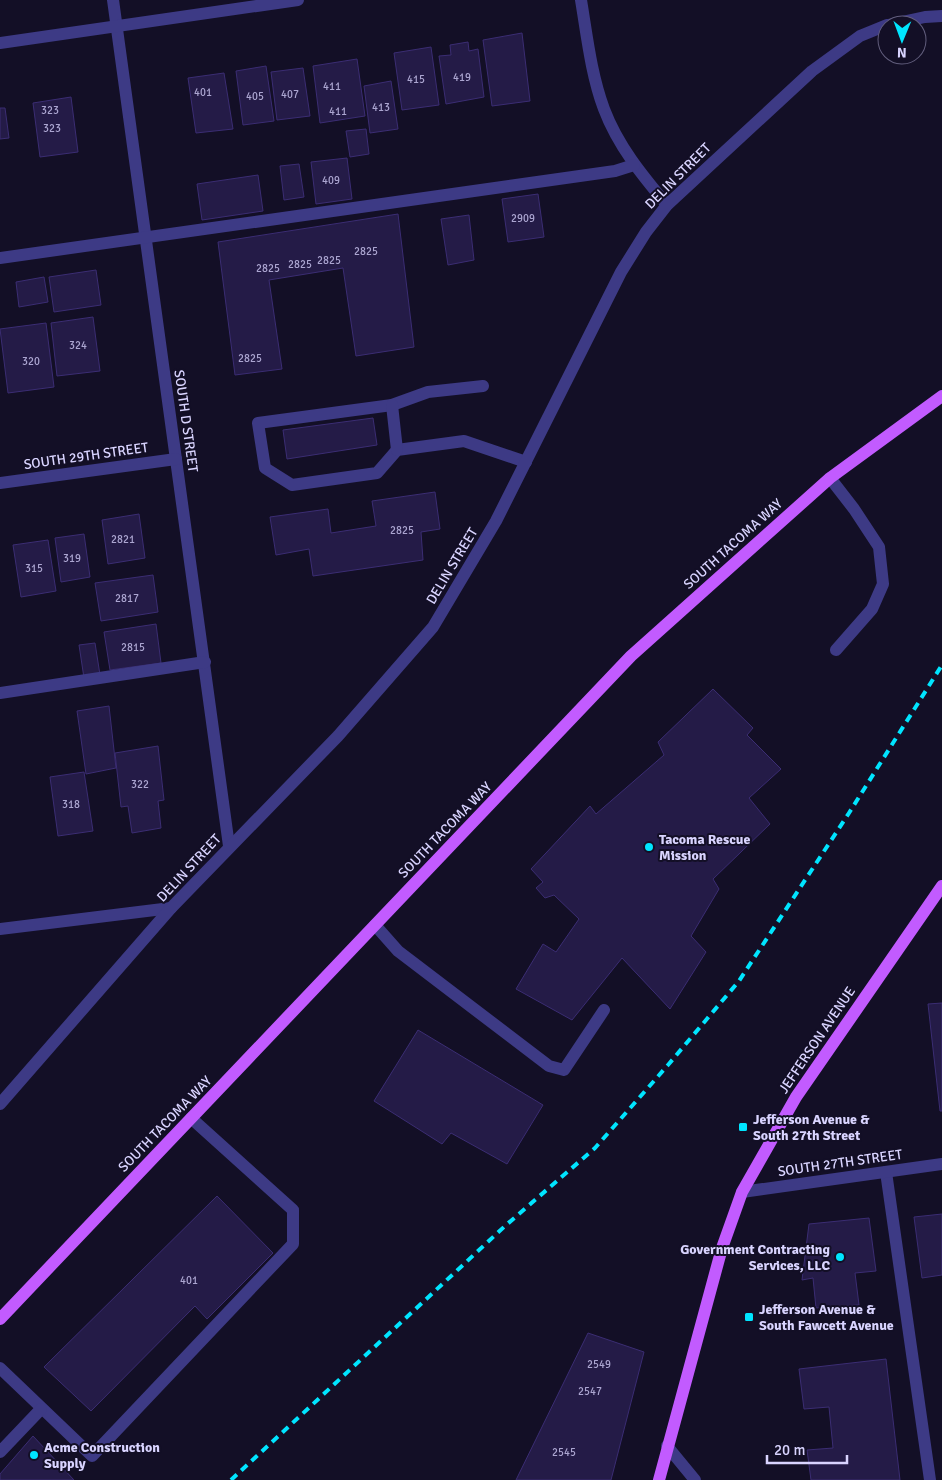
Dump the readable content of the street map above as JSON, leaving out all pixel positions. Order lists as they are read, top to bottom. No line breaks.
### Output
{"streets":{"main road":["SOUTH TACOMA WAY","JEFFERSON AVENUE"],"street":["DELIN STREET","SOUTH D STREET","SOUTH 29TH STREET","SOUTH 27TH STREET"]},"crossings":[["DELIN STREET","SOUTH D STREET"],["SOUTH D STREET","SOUTH 29TH STREET"],["JEFFERSON AVENUE","SOUTH 27TH STREET"]],"places":{"other":["Tacoma Rescue Mission","Government Contracting Services, LLC","Acme Construction Supply"],"transit":["Jefferson Avenue & South 27th Street","Jefferson Avenue & South Fawcett Avenue"]},"house_numbers":["419","415","411","401","407","405","413","323","411","323","409","2909","2825","2825","2825","2825","324","2825","320","2825","2821","319","315","2817","2815","322","318","401","2549","2547","2545"],"scale_bar":"20 m","north":"bottom"}
